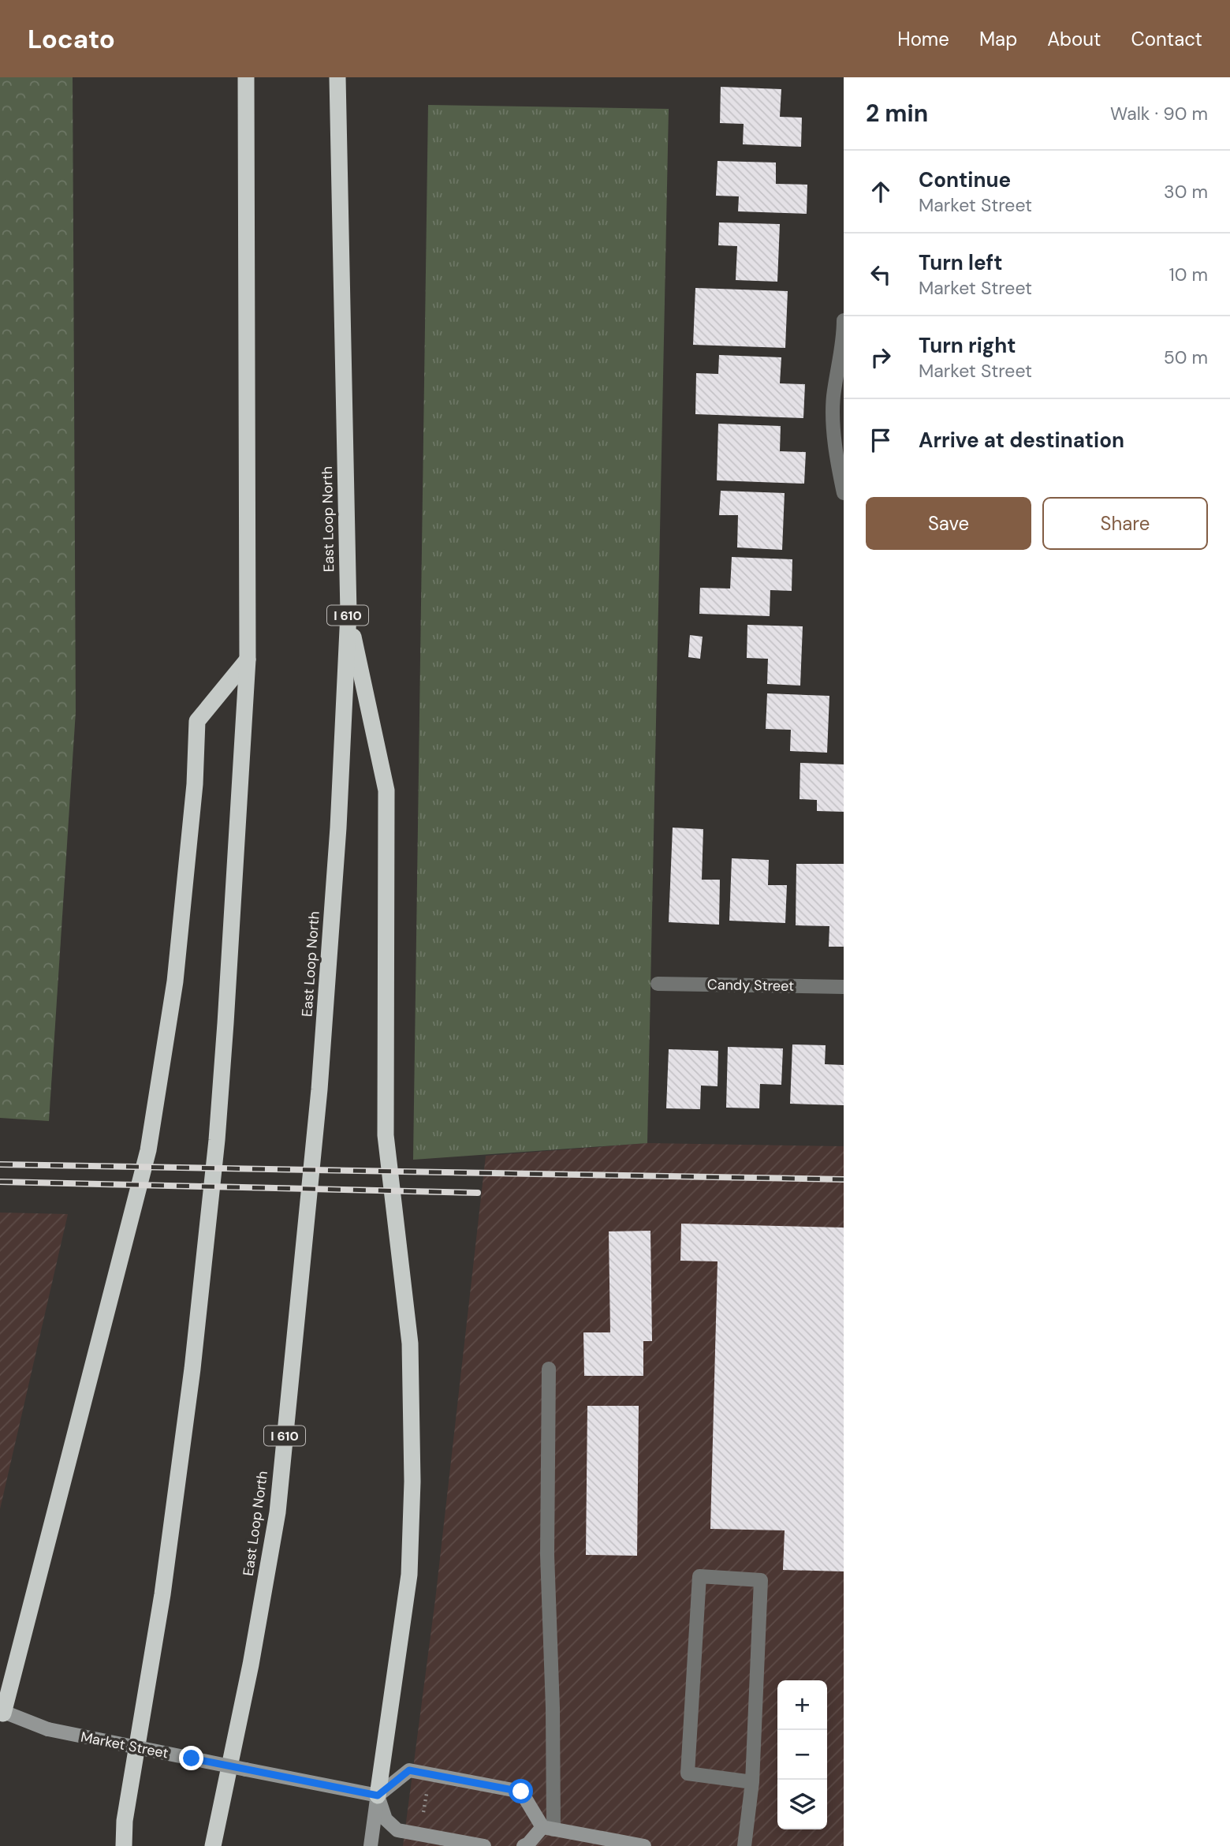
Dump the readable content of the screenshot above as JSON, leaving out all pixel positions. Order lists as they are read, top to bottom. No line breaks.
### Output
{"streets":{"highway":["East Loop North","I 610"],"main road":["Market Street"],"street":["Candy Street"]},"page":{"header":"Locato","nav":["Home","Map","About","Contact"],"heading":["2 min","Walk · 90 m"],"list":[["Continue","Market Street","30 m"],["Turn left","Market Street","10 m"],["Turn right","Market Street","50 m"],"Arrive at destination"],"buttons":["Save","Share"],"map_buttons":["+","−"]}}
